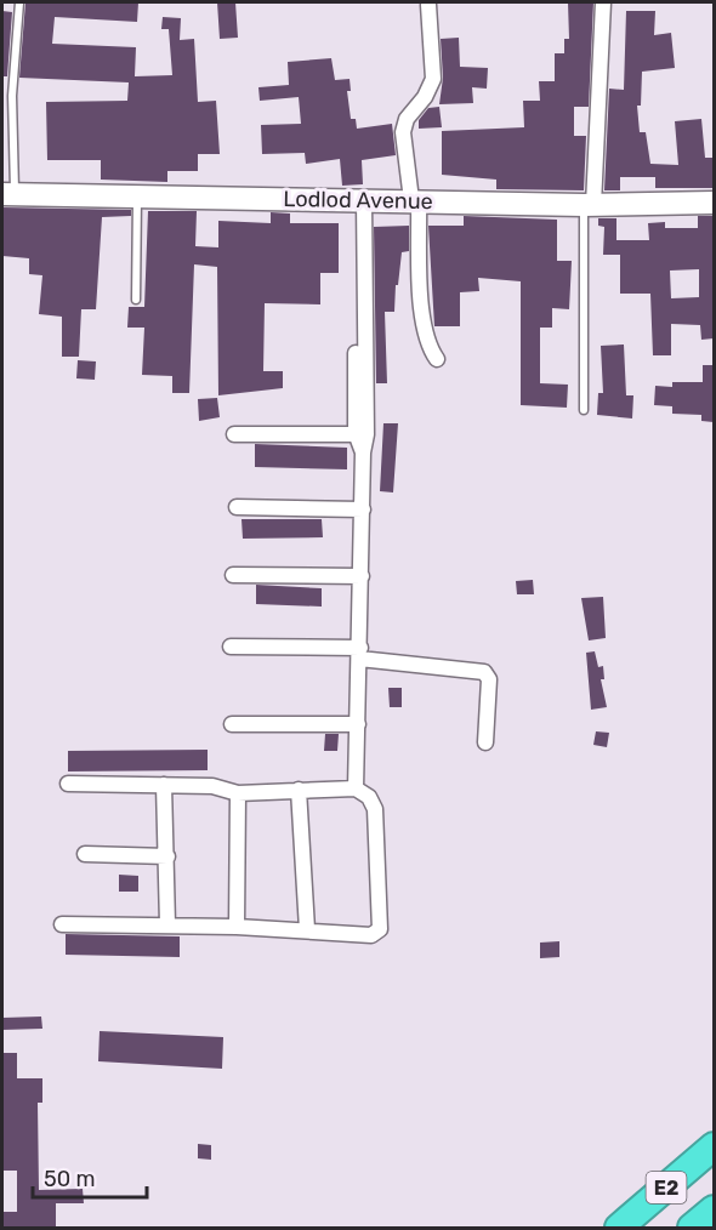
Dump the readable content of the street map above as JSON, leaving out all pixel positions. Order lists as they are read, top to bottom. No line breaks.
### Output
{"streets":{"highway":["E2"],"main road":["Lodlod Avenue"]},"scale_bar":"50 m"}
